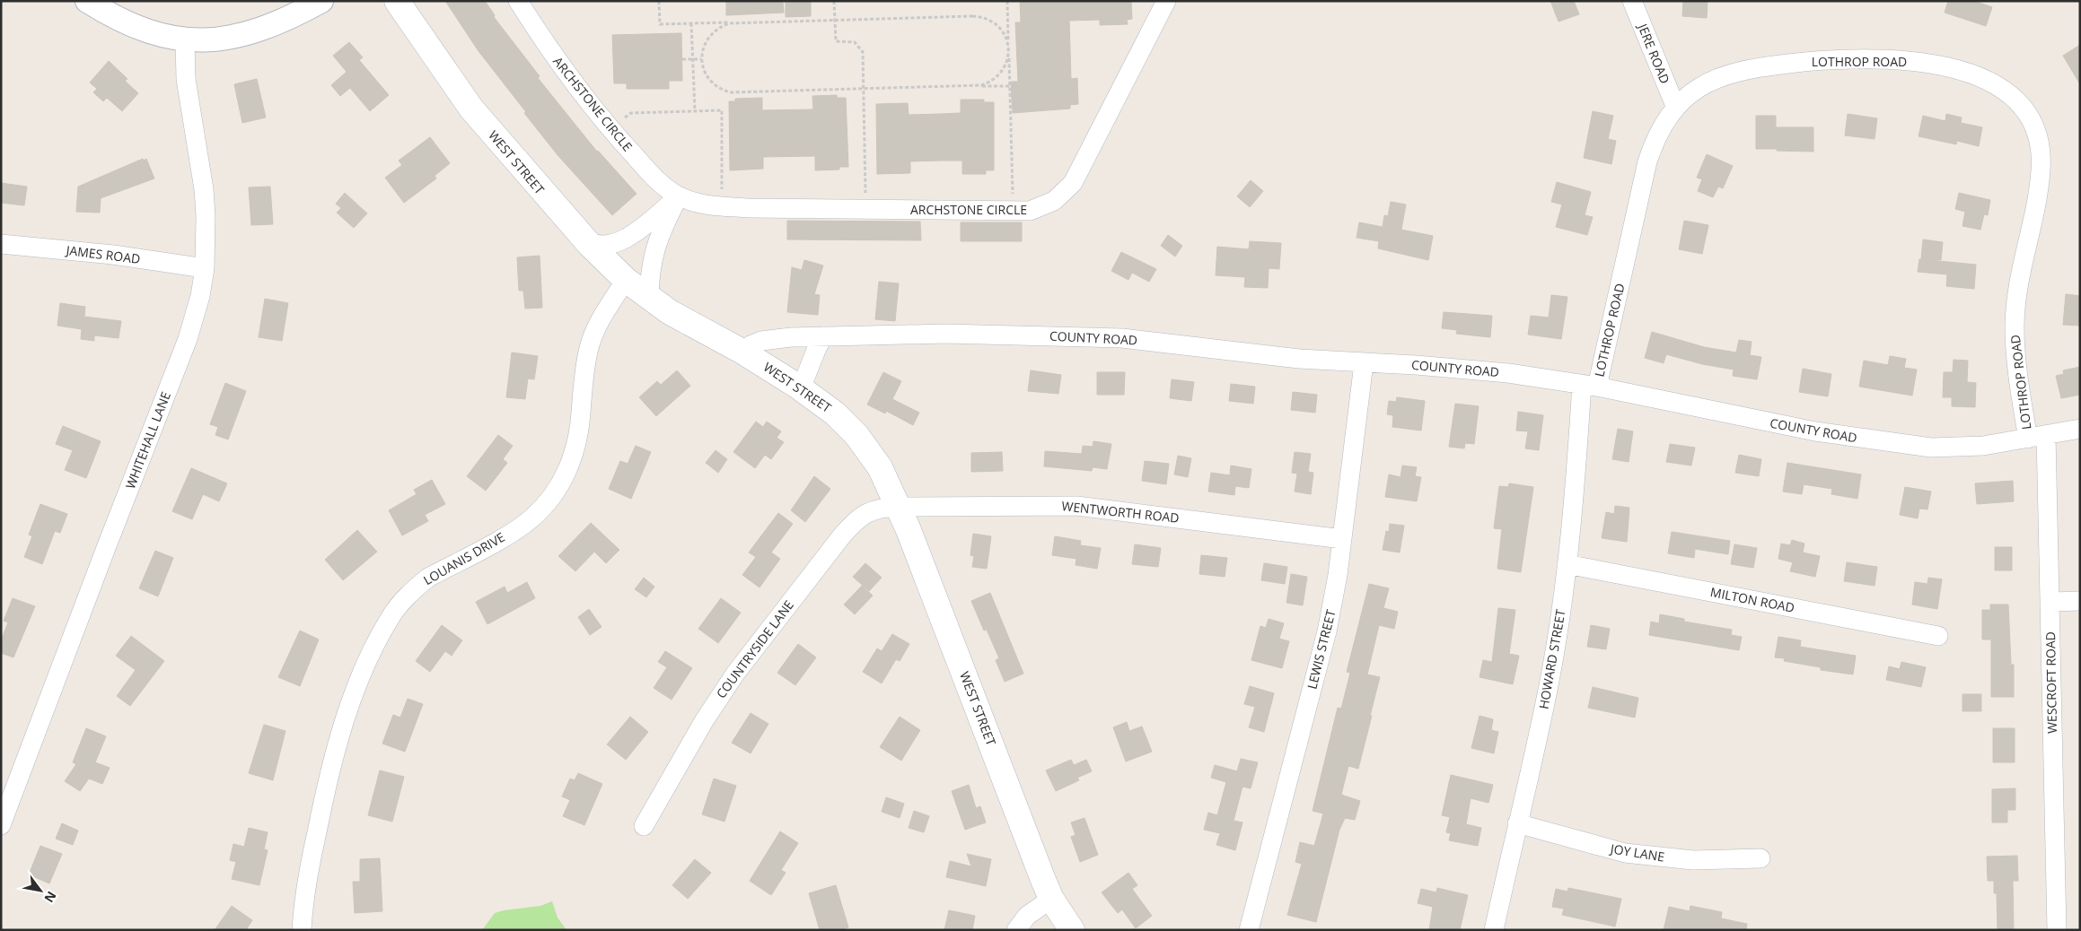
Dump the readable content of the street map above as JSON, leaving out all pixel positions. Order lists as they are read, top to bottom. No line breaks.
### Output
{"streets":{"main road":["WEST STREET"],"street":["JERE ROAD","LOTHROP ROAD","ARCHSTONE CIRCLE","JAMES ROAD","COUNTY ROAD","WHITEHALL LANE","WENTWORTH ROAD","LOUANIS DRIVE","MILTON ROAD","COUNTRYSIDE LANE","LEWIS STREET","HOWARD STREET","WESCROFT ROAD","JOY LANE"]},"crossings":[["JERE ROAD","LOTHROP ROAD"],["LOTHROP ROAD","COUNTY ROAD"],["LOTHROP ROAD","HOWARD STREET"],["LOTHROP ROAD","WESCROFT ROAD"],["WEST STREET","COUNTY ROAD"],["WEST STREET","WENTWORTH ROAD"],["WEST STREET","LOUANIS DRIVE"],["WEST STREET","COUNTRYSIDE LANE"],["JAMES ROAD","WHITEHALL LANE"],["COUNTY ROAD","LEWIS STREET"],["COUNTY ROAD","HOWARD STREET"],["COUNTY ROAD","WESCROFT ROAD"],["WENTWORTH ROAD","COUNTRYSIDE LANE"],["WENTWORTH ROAD","LEWIS STREET"],["MILTON ROAD","HOWARD STREET"],["HOWARD STREET","JOY LANE"]],"north":"bottom right"}
